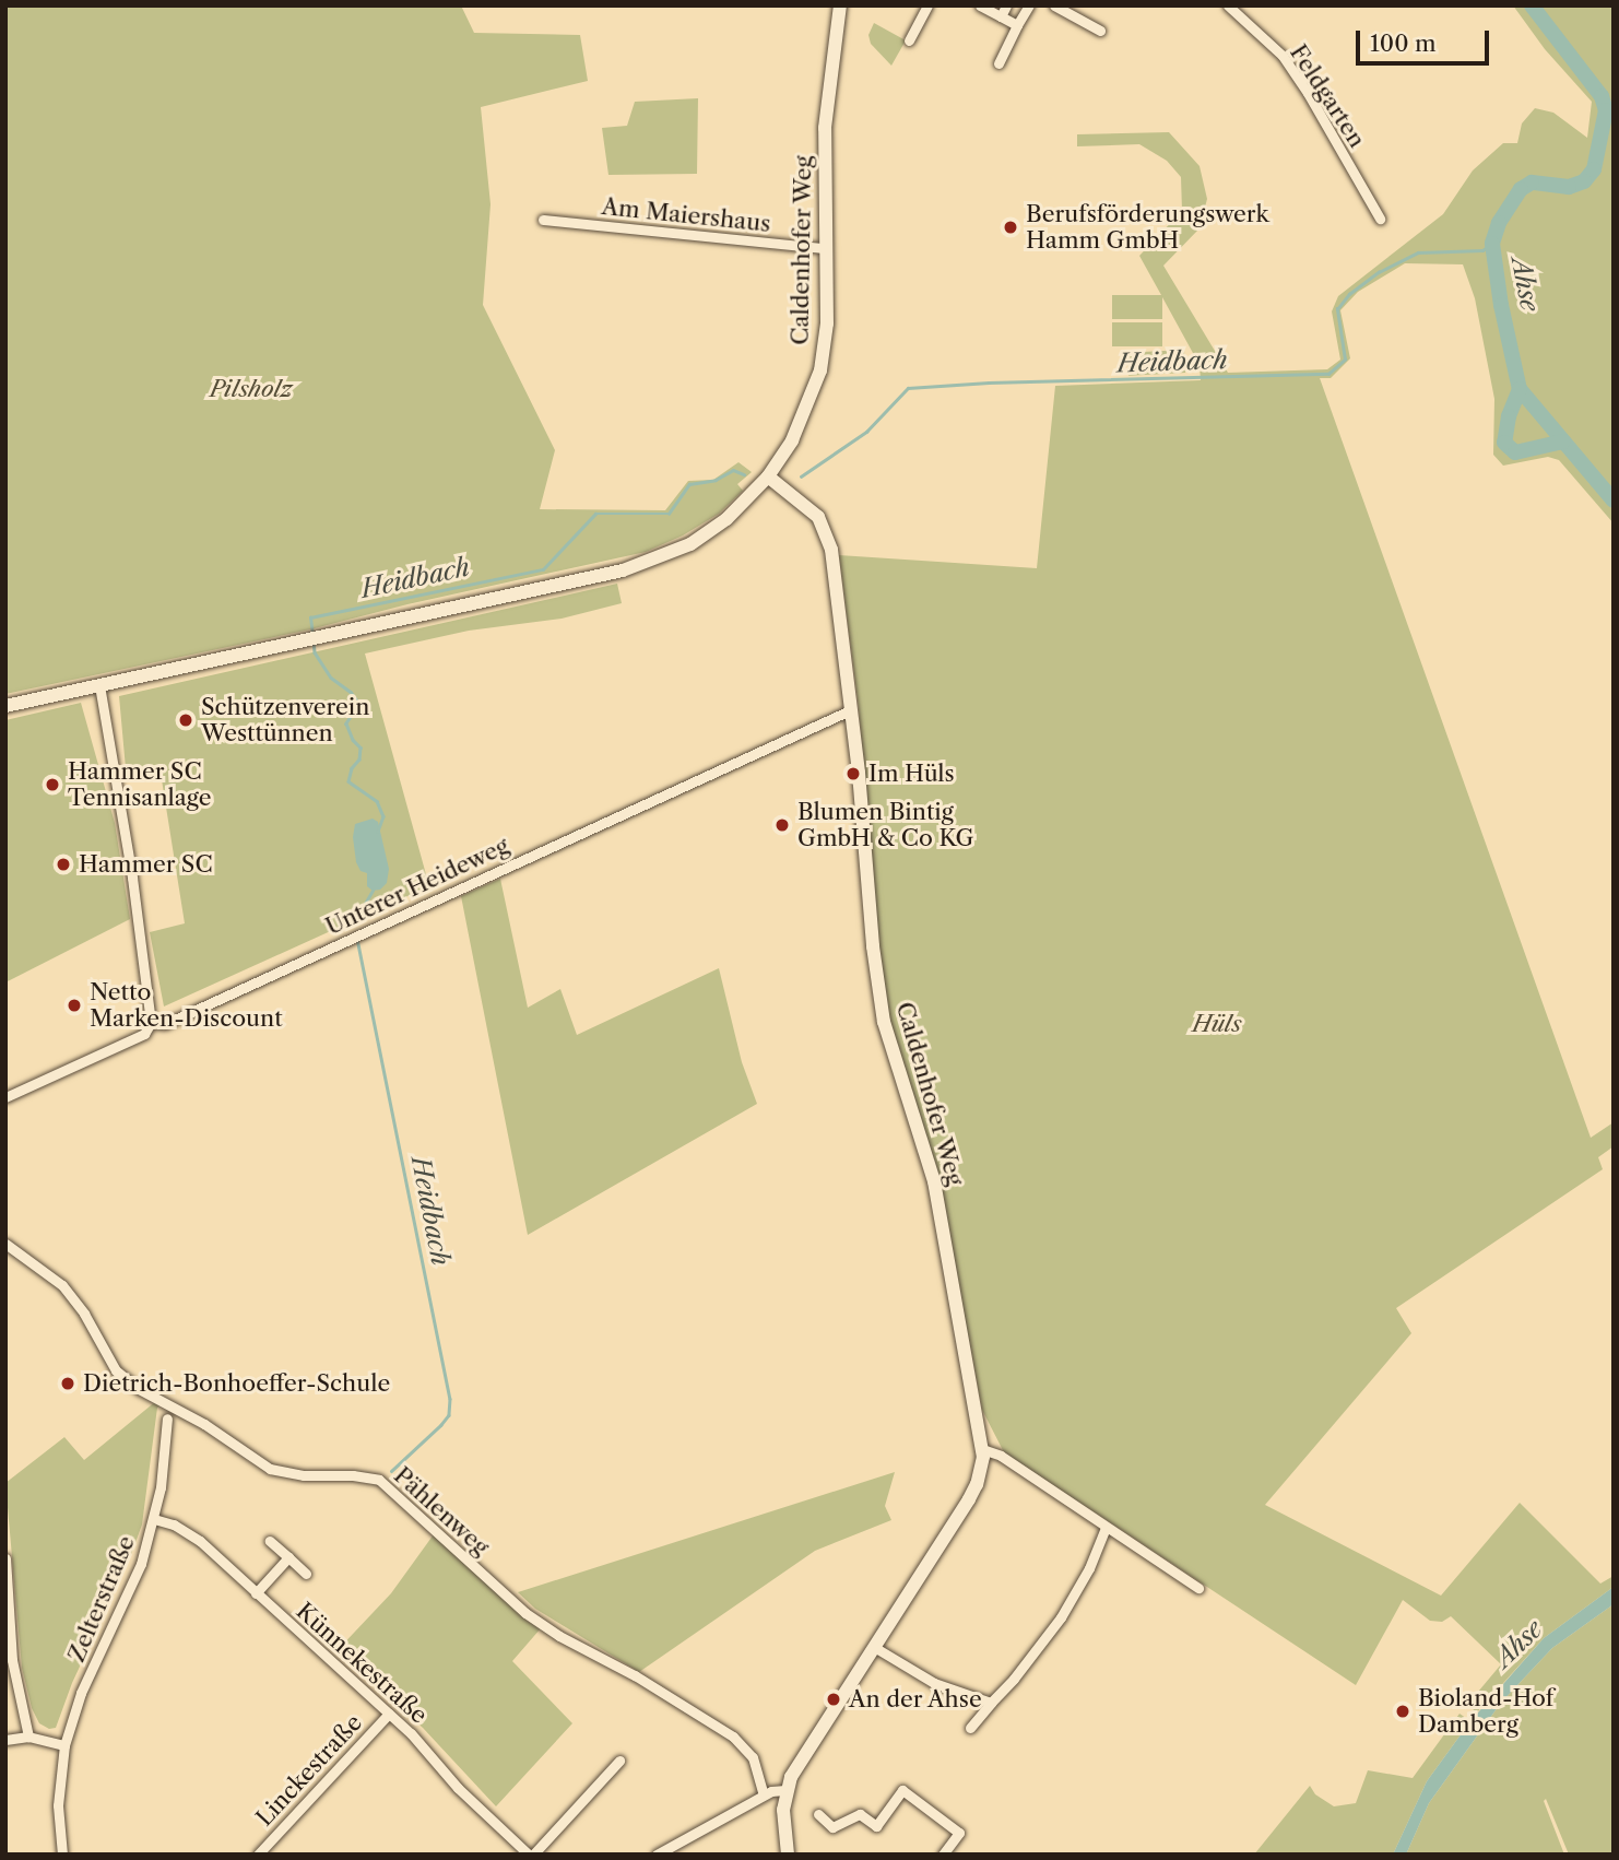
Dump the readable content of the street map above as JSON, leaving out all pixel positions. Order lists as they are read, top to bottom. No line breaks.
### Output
{"streets":{"main road":["Caldenhofer Weg"],"street":["Feldgarten","Am Maiershaus","Unterer Heideweg","Pählenweg","Zelterstraße","Künnekestraße","Linckestraße"]},"crossings":[["Am Maiershaus","Caldenhofer Weg"],["Caldenhofer Weg","Unterer Heideweg"],["Zelterstraße","Künnekestraße"],["Künnekestraße","Linckestraße"]],"water":["Ahse","Heidbach"],"parks":["Pilsholz","Hüls"],"places":["Berufsförderungswerk Hamm GmbH","Schützenverein Westtünnen","Im Hüls","Hammer SC Tennisanlage","Blumen Bintig GmbH & Co KG","Hammer SC","Netto Marken-Discount","Dietrich-Bonhoeffer-Schule","An der Ahse","Bioland-Hof Damberg"],"scale_bar":"100 m"}
